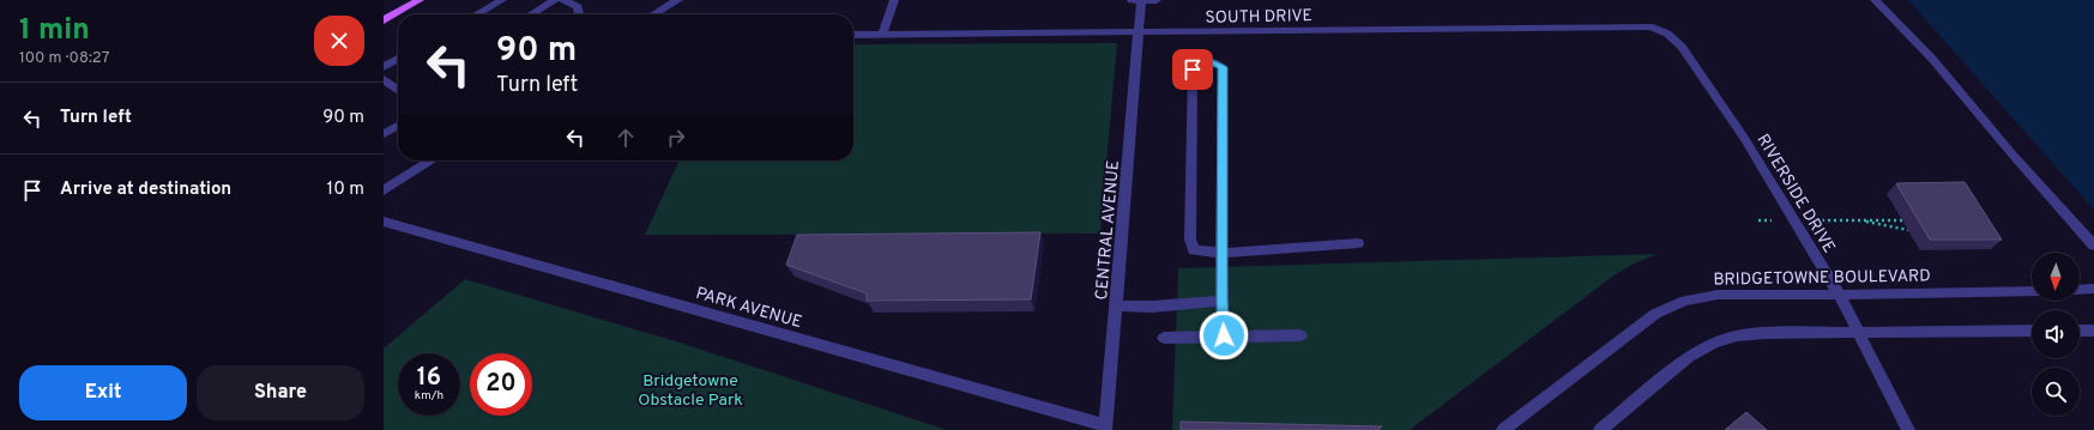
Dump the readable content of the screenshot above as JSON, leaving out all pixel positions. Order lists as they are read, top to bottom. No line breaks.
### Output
{"streets":{"street":["SOUTH DRIVE","RIVERSIDE DRIVE","CENTRAL AVENUE","BRIDGETOWNE BOULEVARD","PARK AVENUE"]},"crossings":[["SOUTH DRIVE","RIVERSIDE DRIVE"],["SOUTH DRIVE","CENTRAL AVENUE"],["RIVERSIDE DRIVE","BRIDGETOWNE BOULEVARD"],["CENTRAL AVENUE","PARK AVENUE"]],"parks":["Bridgetowne Obstacle Park"],"north":"bottom","page":{"heading":["1 min","100 m · 08:27"],"turn":["90 m","Turn left"],"list":[{"name":"Turn left","value":"90 m"},{"name":"Arrive at destination","value":"10 m"}],"speed":"16 km/h","limit":"20","buttons":["Exit","Share"]}}
